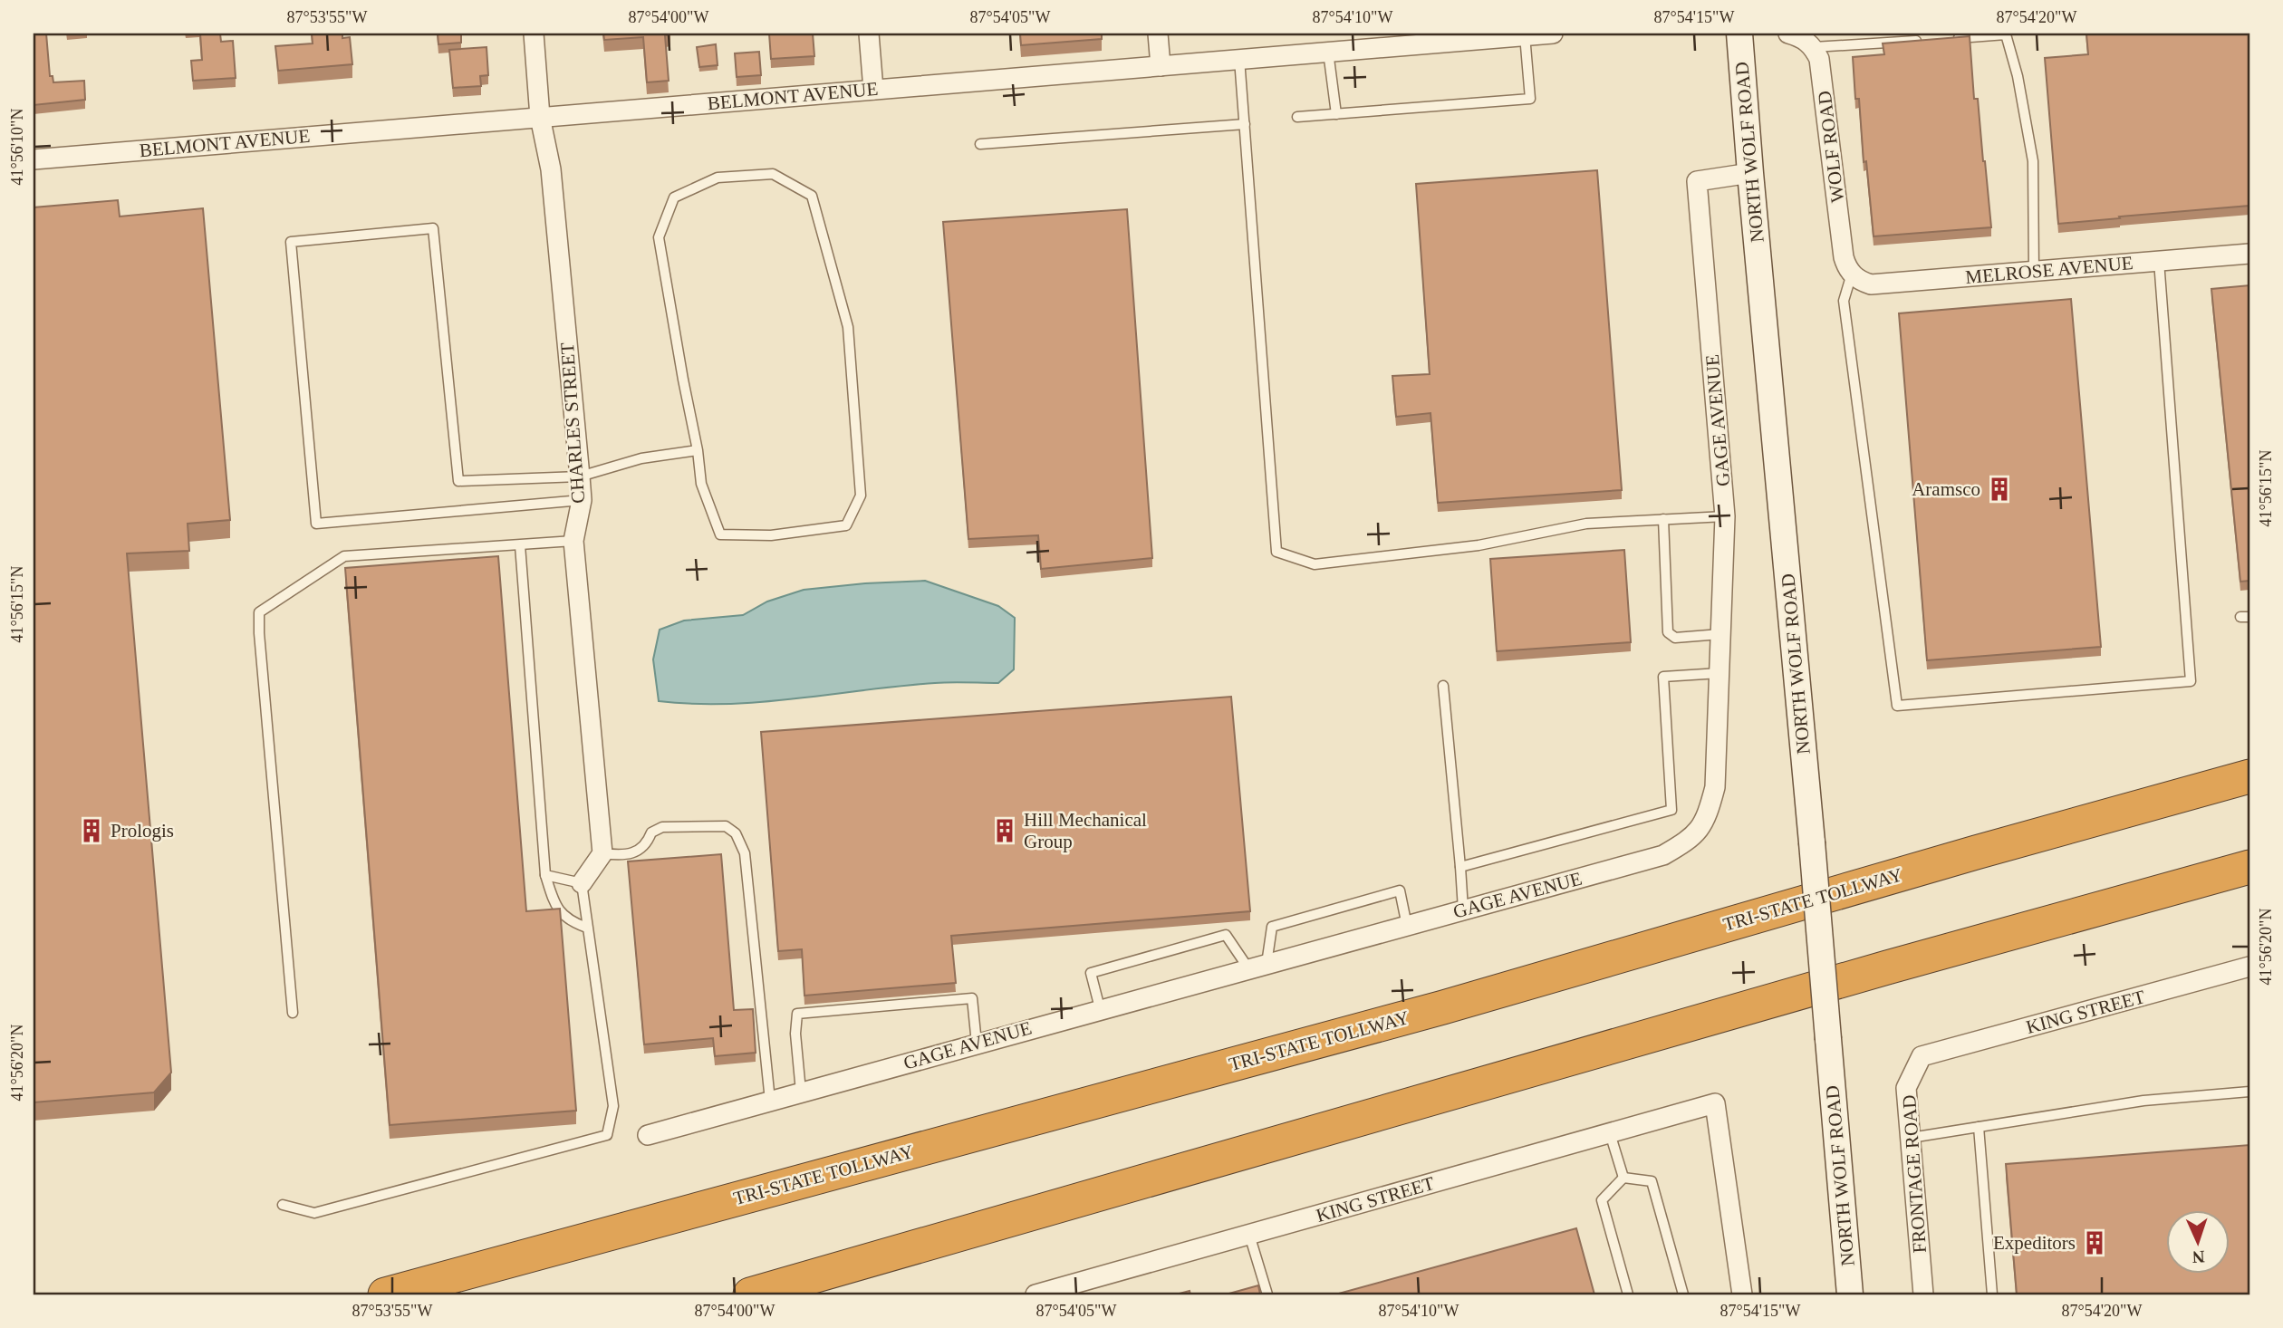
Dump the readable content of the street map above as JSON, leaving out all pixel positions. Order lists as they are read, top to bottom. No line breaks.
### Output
{"streets":{"highway":["TRI-STATE TOLLWAY"],"main road":["NORTH WOLF ROAD"],"street":["BELMONT AVENUE","WOLF ROAD","MELROSE AVENUE","GAGE AVENUE","CHARLES STREET","KING STREET","FRONTAGE ROAD"]},"crossings":[["BELMONT AVENUE","CHARLES STREET"],["WOLF ROAD","MELROSE AVENUE"],["NORTH WOLF ROAD","GAGE AVENUE"],["KING STREET","FRONTAGE ROAD"]],"places":{"building":["Aramsco","Prologis","Hill Mechanical Group","Expeditors"]},"north":"bottom","coordinates":["87°53'55\"W","87°54'00\"W","87°54'05\"W","87°54'10\"W","87°54'15\"W","87°54'20\"W","41°56'10\"N","41°56'15\"N","41°56'20\"N"]}
